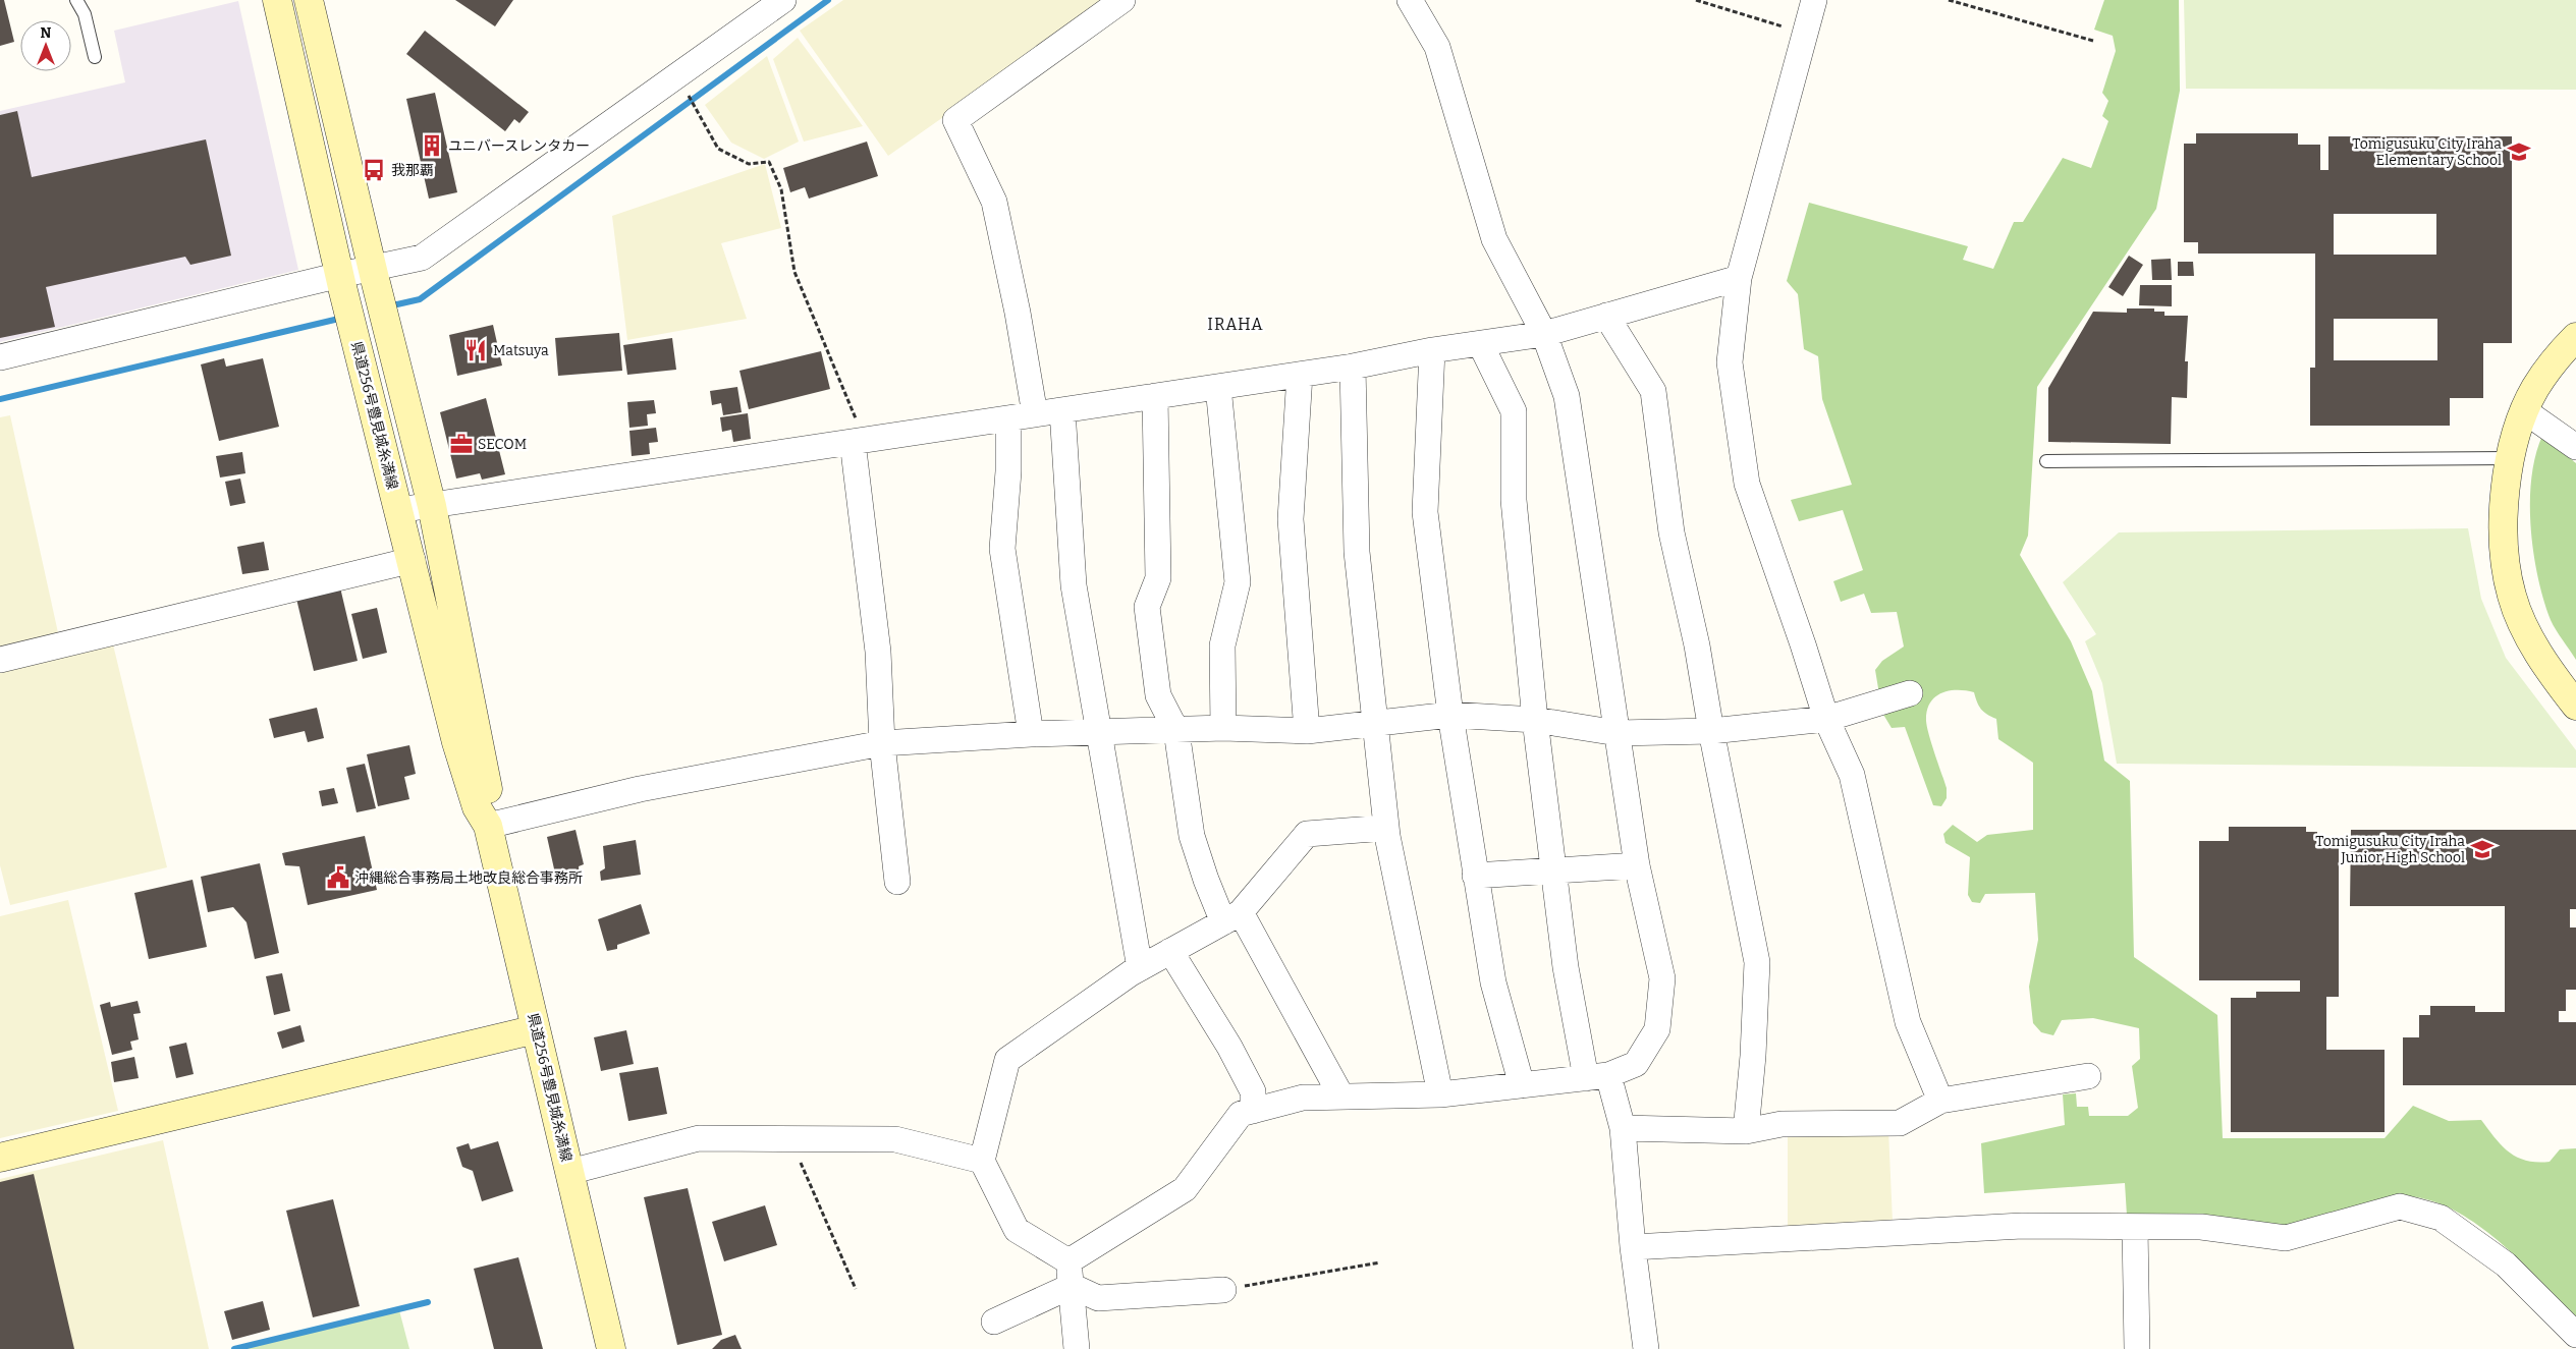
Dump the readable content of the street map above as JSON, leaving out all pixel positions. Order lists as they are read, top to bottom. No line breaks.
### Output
{"streets":{"main road":["県道256号豊見城糸満線"]},"districts":["IRAHA"],"places":{"building":["ユニバースレンタカー"],"school or university":["Tomigusuku City Iraha Elementary School","Tomigusuku City Iraha Junior High School"],"bus stop":["我那覇"],"restaurant":["Matsuya"],"office":["SECOM"],"public building":["沖縄総合事務局土地改良総合事務所"]},"north":"top"}
